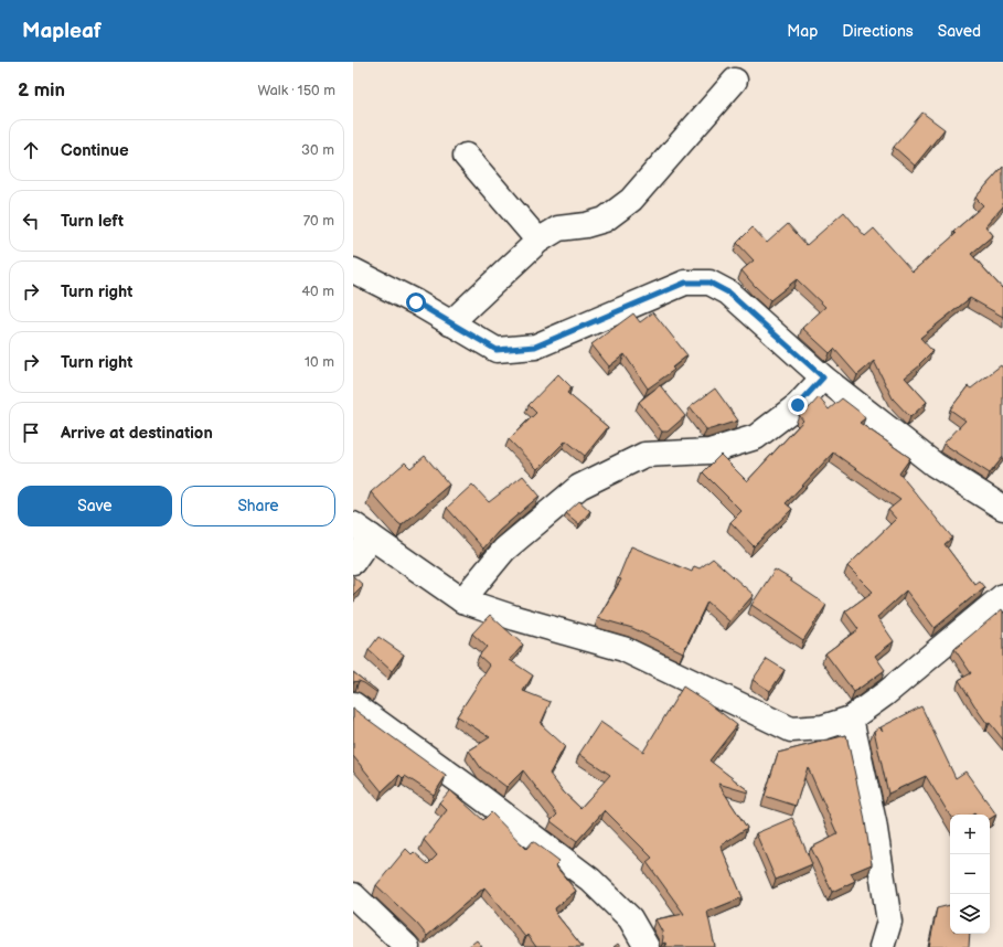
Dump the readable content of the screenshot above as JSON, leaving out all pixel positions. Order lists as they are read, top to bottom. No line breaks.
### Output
{"page":{"header":"Mapleaf","nav":["Map","Directions","Saved"],"heading":["2 min","Walk · 150 m"],"list":[["Continue","30 m"],["Turn left","70 m"],["Turn right","40 m"],["Turn right","10 m"],"Arrive at destination"],"buttons":["Save","Share"],"map_buttons":["+","−"]}}
